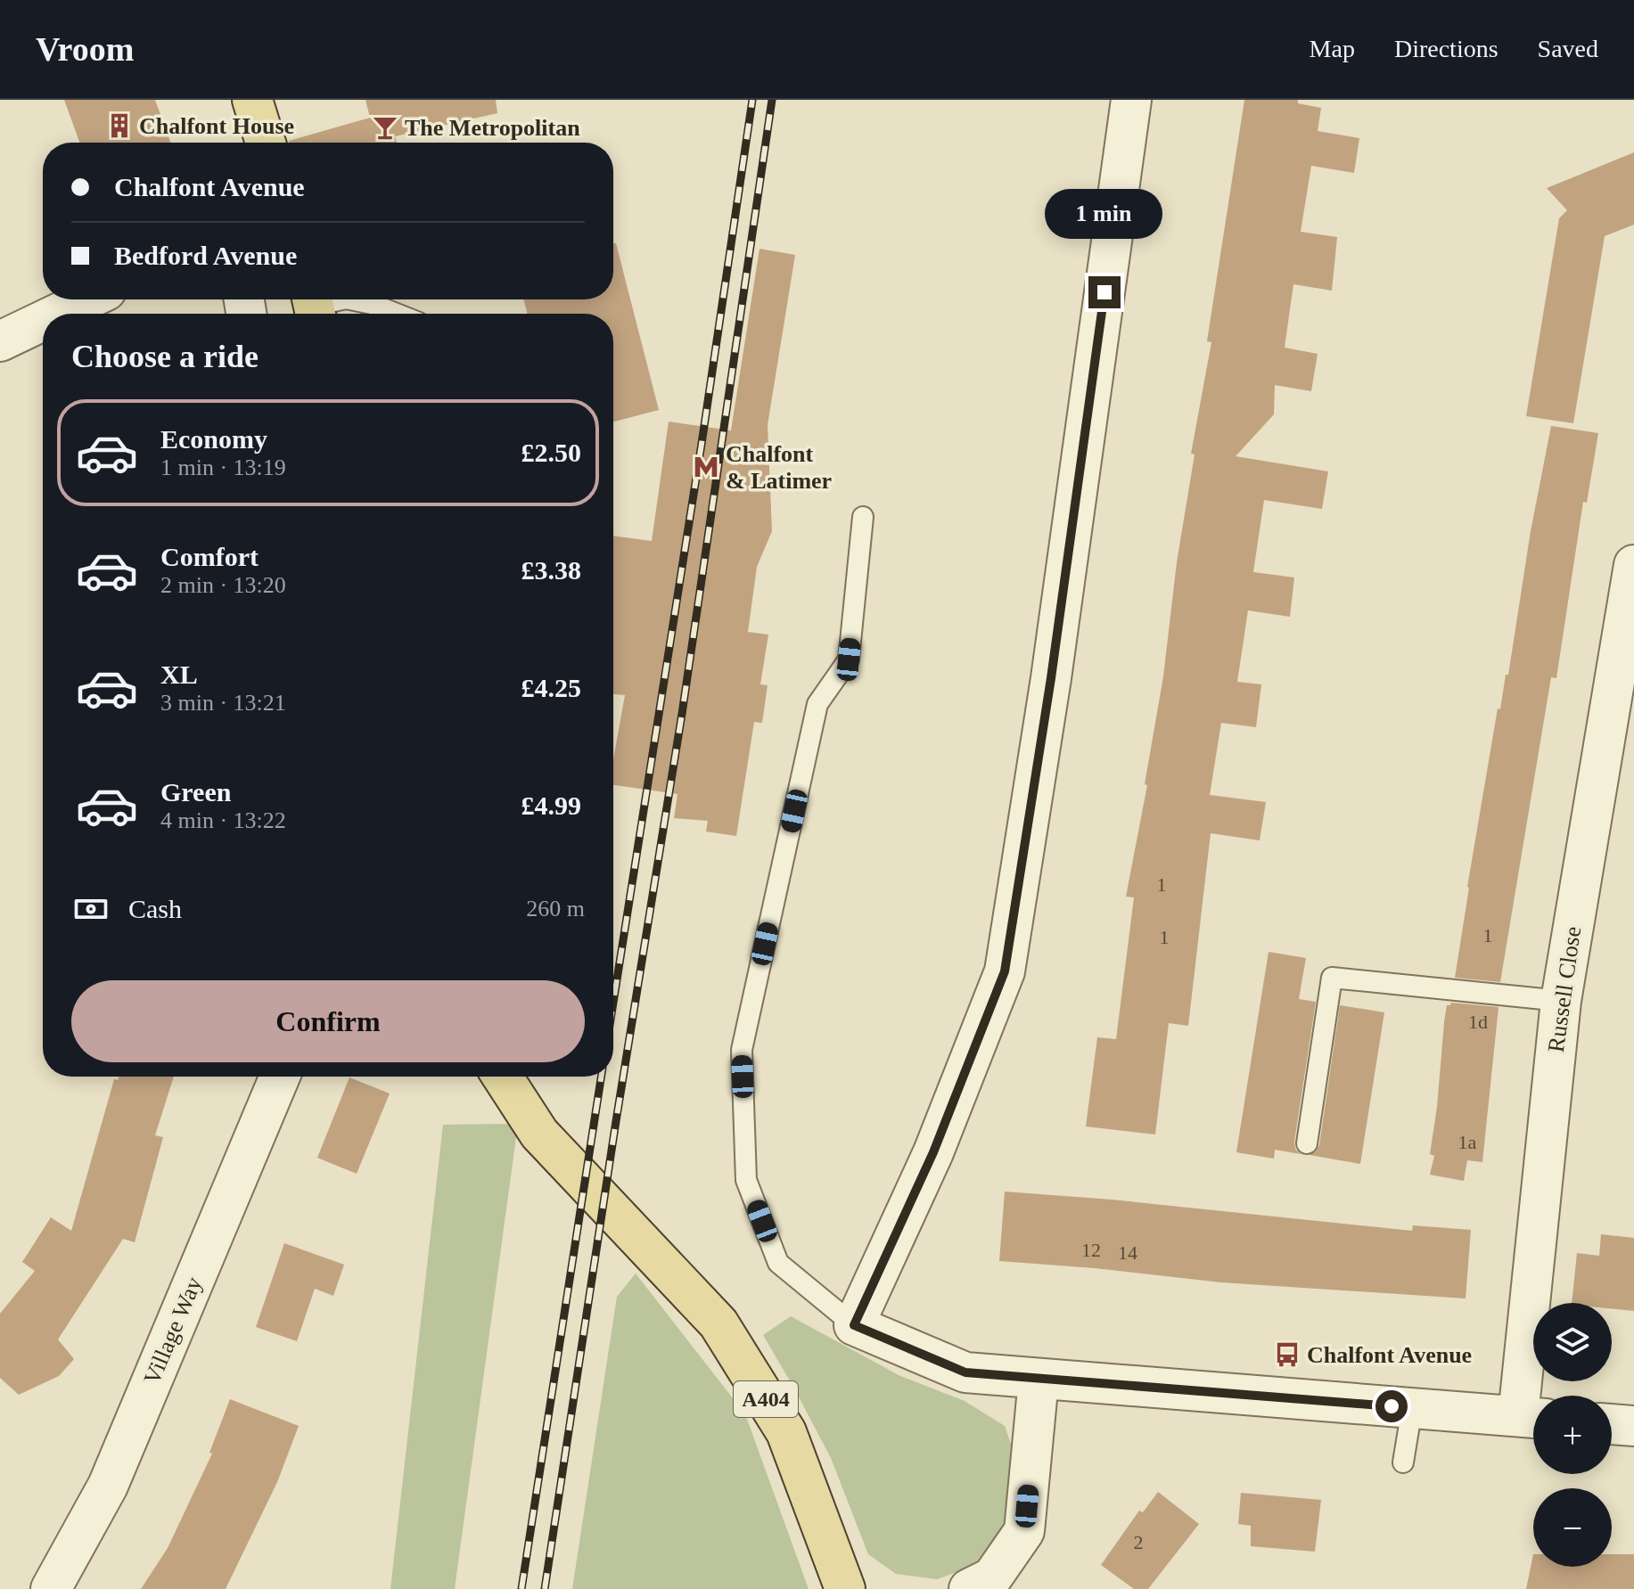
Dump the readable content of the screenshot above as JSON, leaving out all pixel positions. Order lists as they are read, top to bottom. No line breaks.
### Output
{"streets":{"main road":["A404"],"street":["Russell Close","Village Way"]},"places":{"building":["Chalfont House"],"bar":["The Metropolitan"],"metro station":["Chalfont & Latimer"],"bus stop":["Chalfont Avenue"]},"house_numbers":["1","1","1","1d","1a","12","14","2"],"page":{"header":"Vroom","nav":["Map","Directions","Saved"],"banner":["Chalfont Avenue","Bedford Avenue"],"bubble":"1 min","heading":"Choose a ride","list":[{"name":"Economy","note":"1 min · 13:19","value":"£2.50"},{"name":"Comfort","note":"2 min · 13:20","value":"£3.38"},{"name":"XL","note":"3 min · 13:21","value":"£4.25"},{"name":"Green","note":"4 min · 13:22","value":"£4.99"}],"pay":["Cash","260 m"],"buttons":"Confirm","map_buttons":["+","−"]}}
